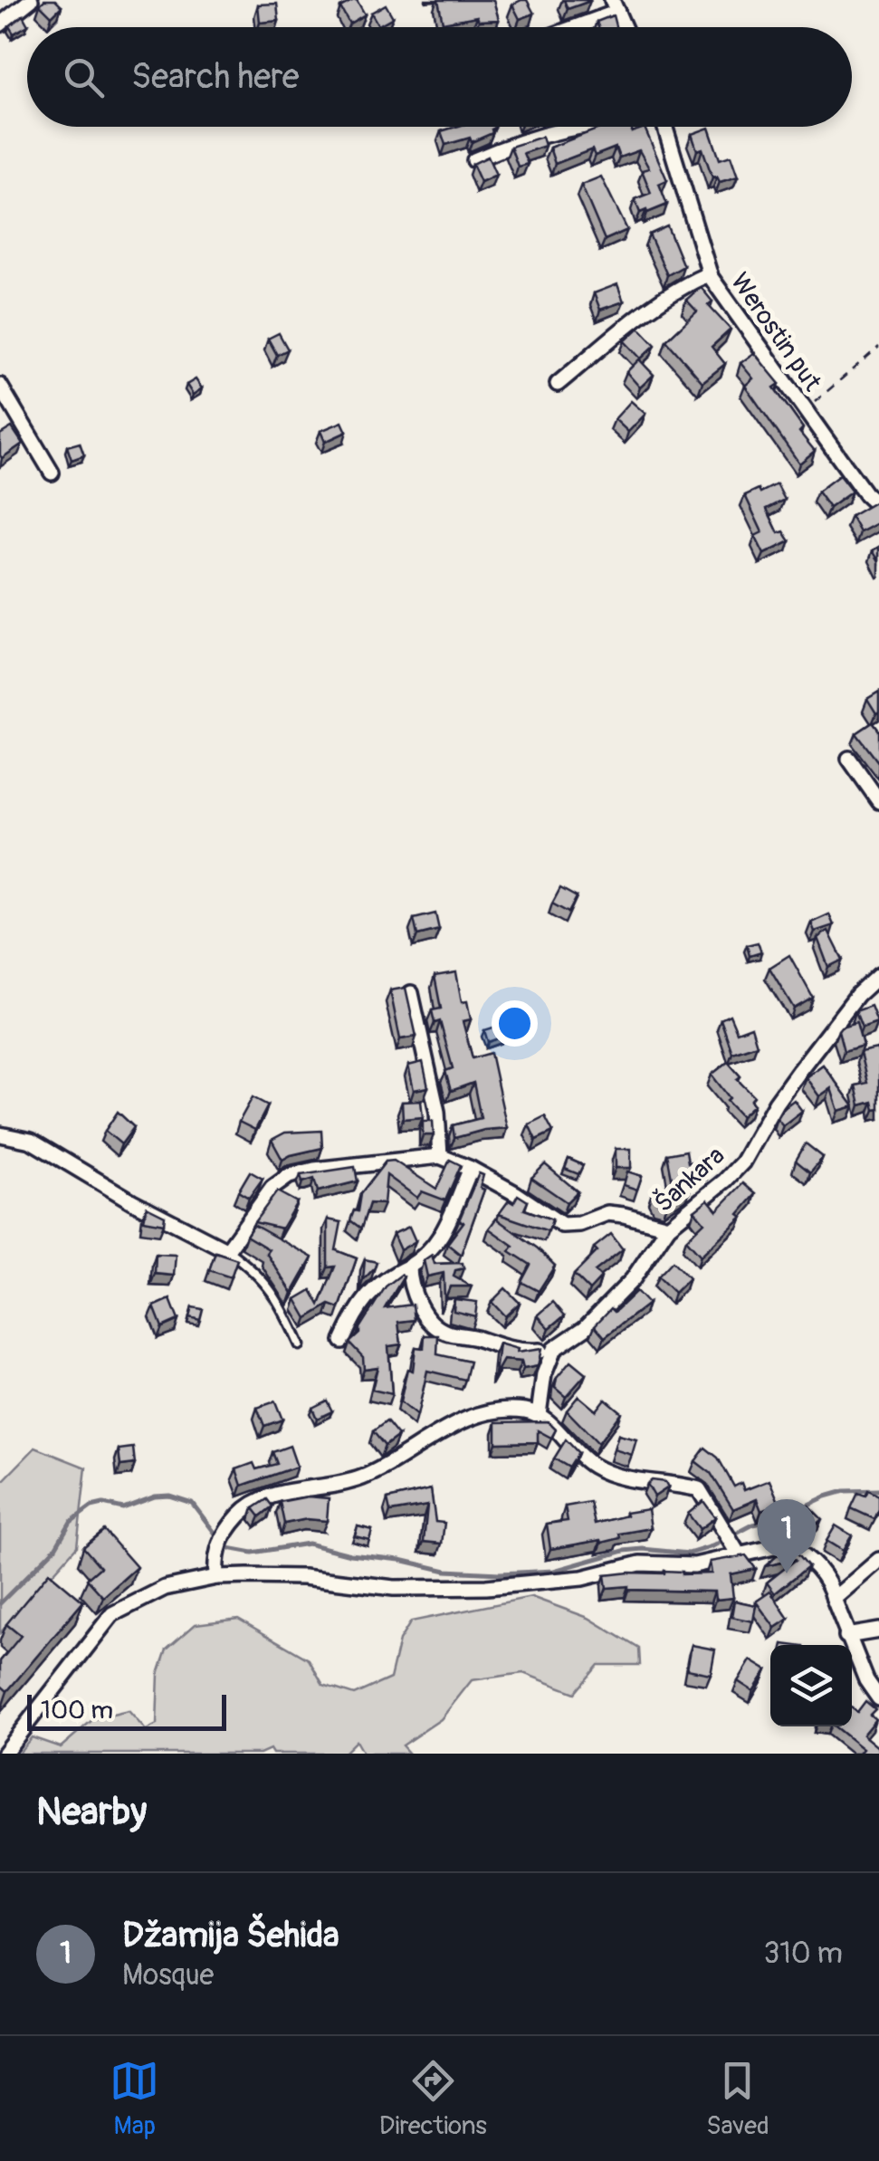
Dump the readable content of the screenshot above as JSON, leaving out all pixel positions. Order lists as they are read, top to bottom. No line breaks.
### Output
{"streets":{"street":["Werostin put","Šankara"]},"scale_bar":"100 m","page":{"search":"Search here","pins":"1","scale":"100 m","heading":"Nearby","list":[{"mark":"1","name":"Džamija Šehida","note":"Mosque","value":"310 m"}],"nav":["Map","Directions","Saved"]}}
